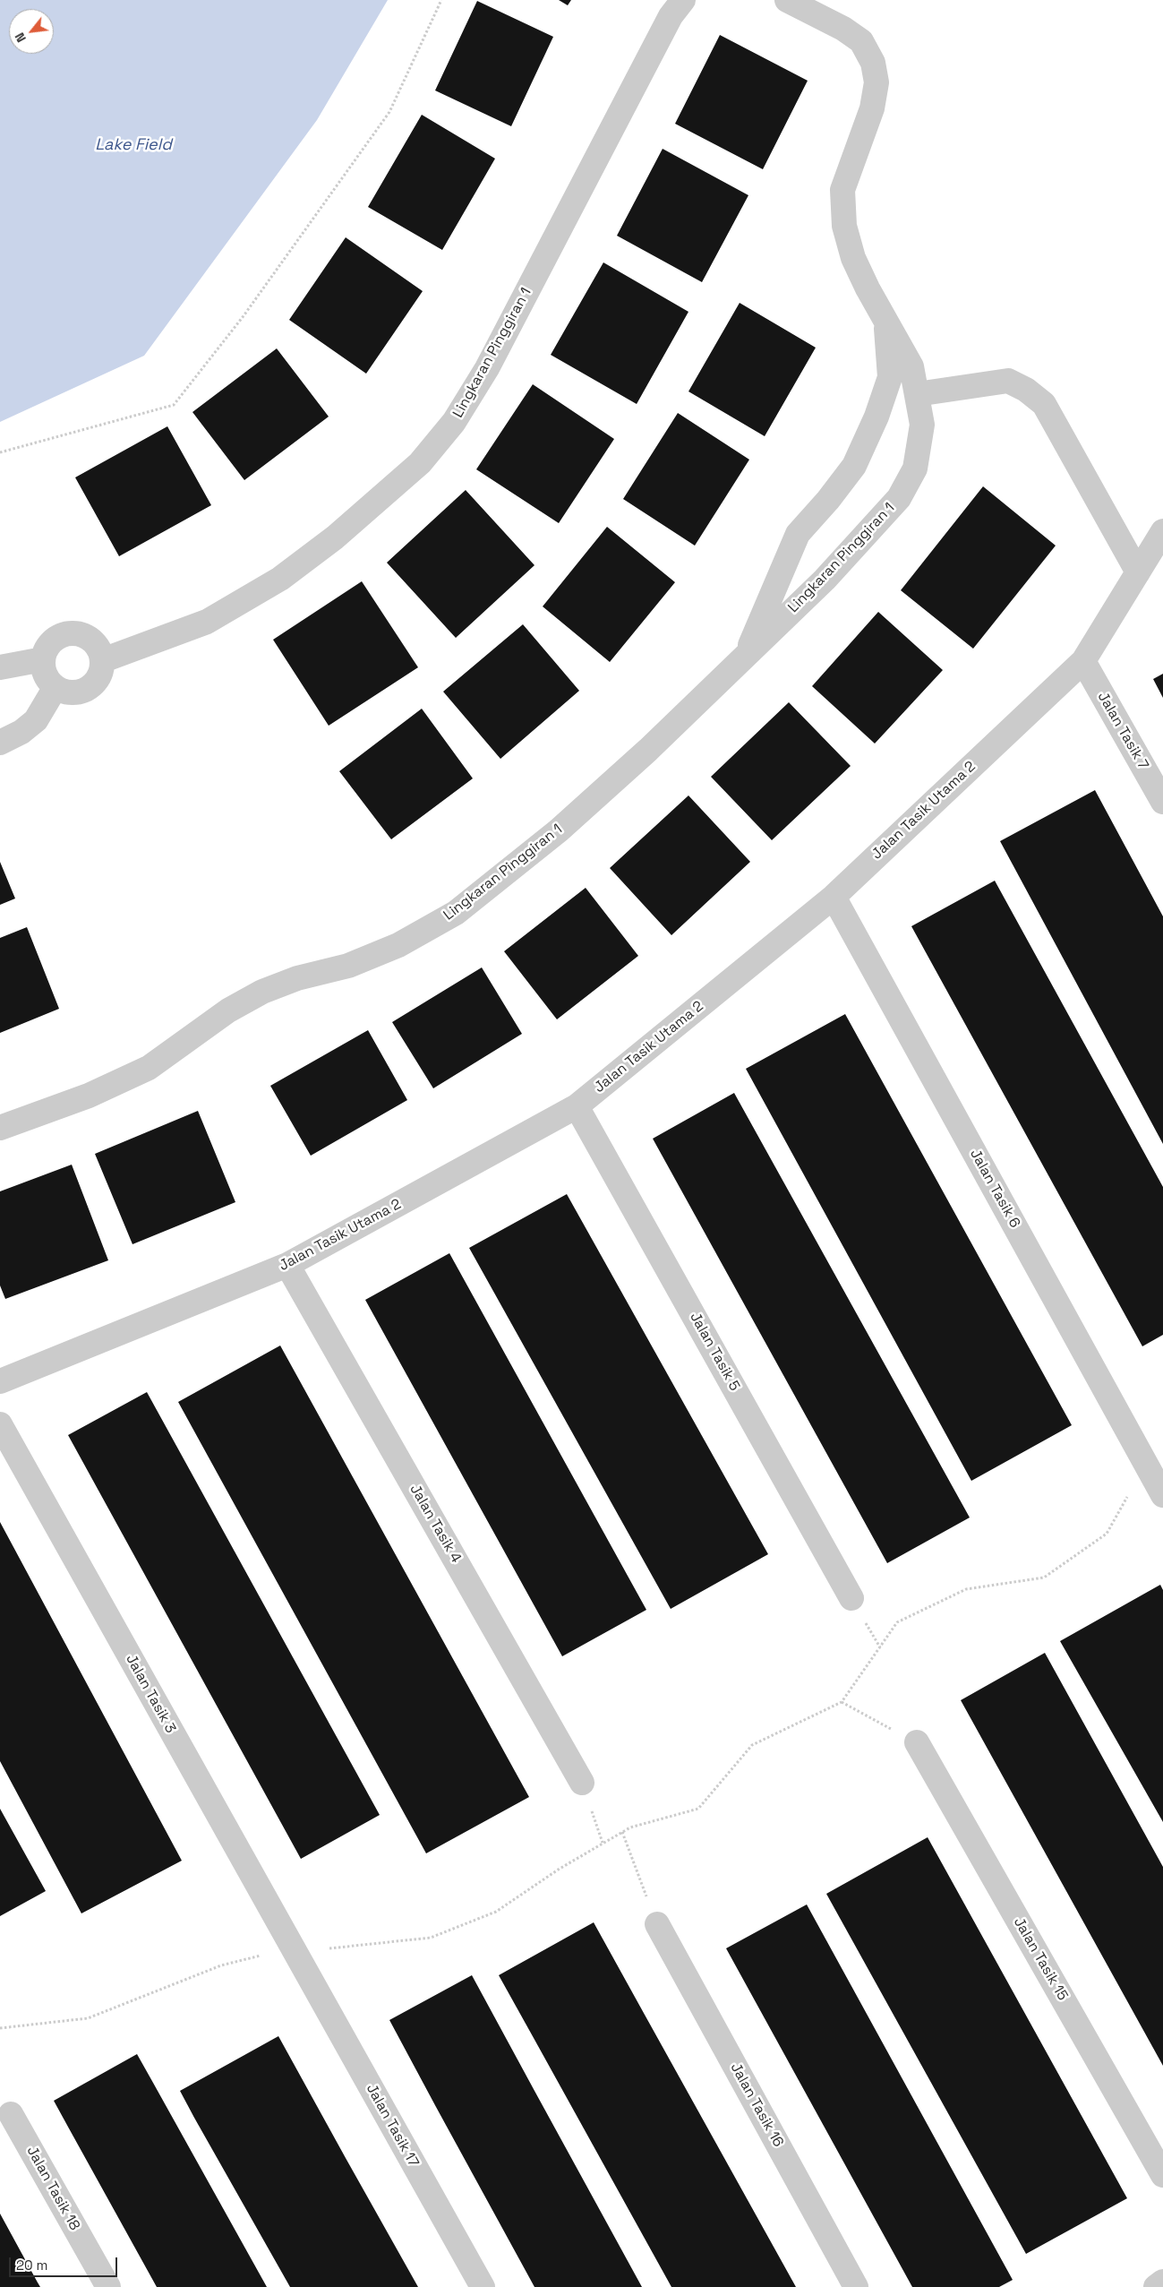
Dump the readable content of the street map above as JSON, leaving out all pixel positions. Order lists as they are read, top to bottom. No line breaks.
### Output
{"streets":{"street":["Lingkaran Pinggiran 1","Jalan Tasik 7","Jalan Tasik Utama 2","Jalan Tasik 6","Jalan Tasik 5","Jalan Tasik 4","Jalan Tasik 3","Jalan Tasik 15","Jalan Tasik 16","Jalan Tasik 17","Jalan Tasik 18"]},"crossings":[["Jalan Tasik 7","Jalan Tasik Utama 2"],["Jalan Tasik Utama 2","Jalan Tasik 6"],["Jalan Tasik Utama 2","Jalan Tasik 5"],["Jalan Tasik Utama 2","Jalan Tasik 4"],["Jalan Tasik 3","Jalan Tasik 17"]],"water":["Lake Field"],"scale_bar":"20 m","north":"bottom left"}
